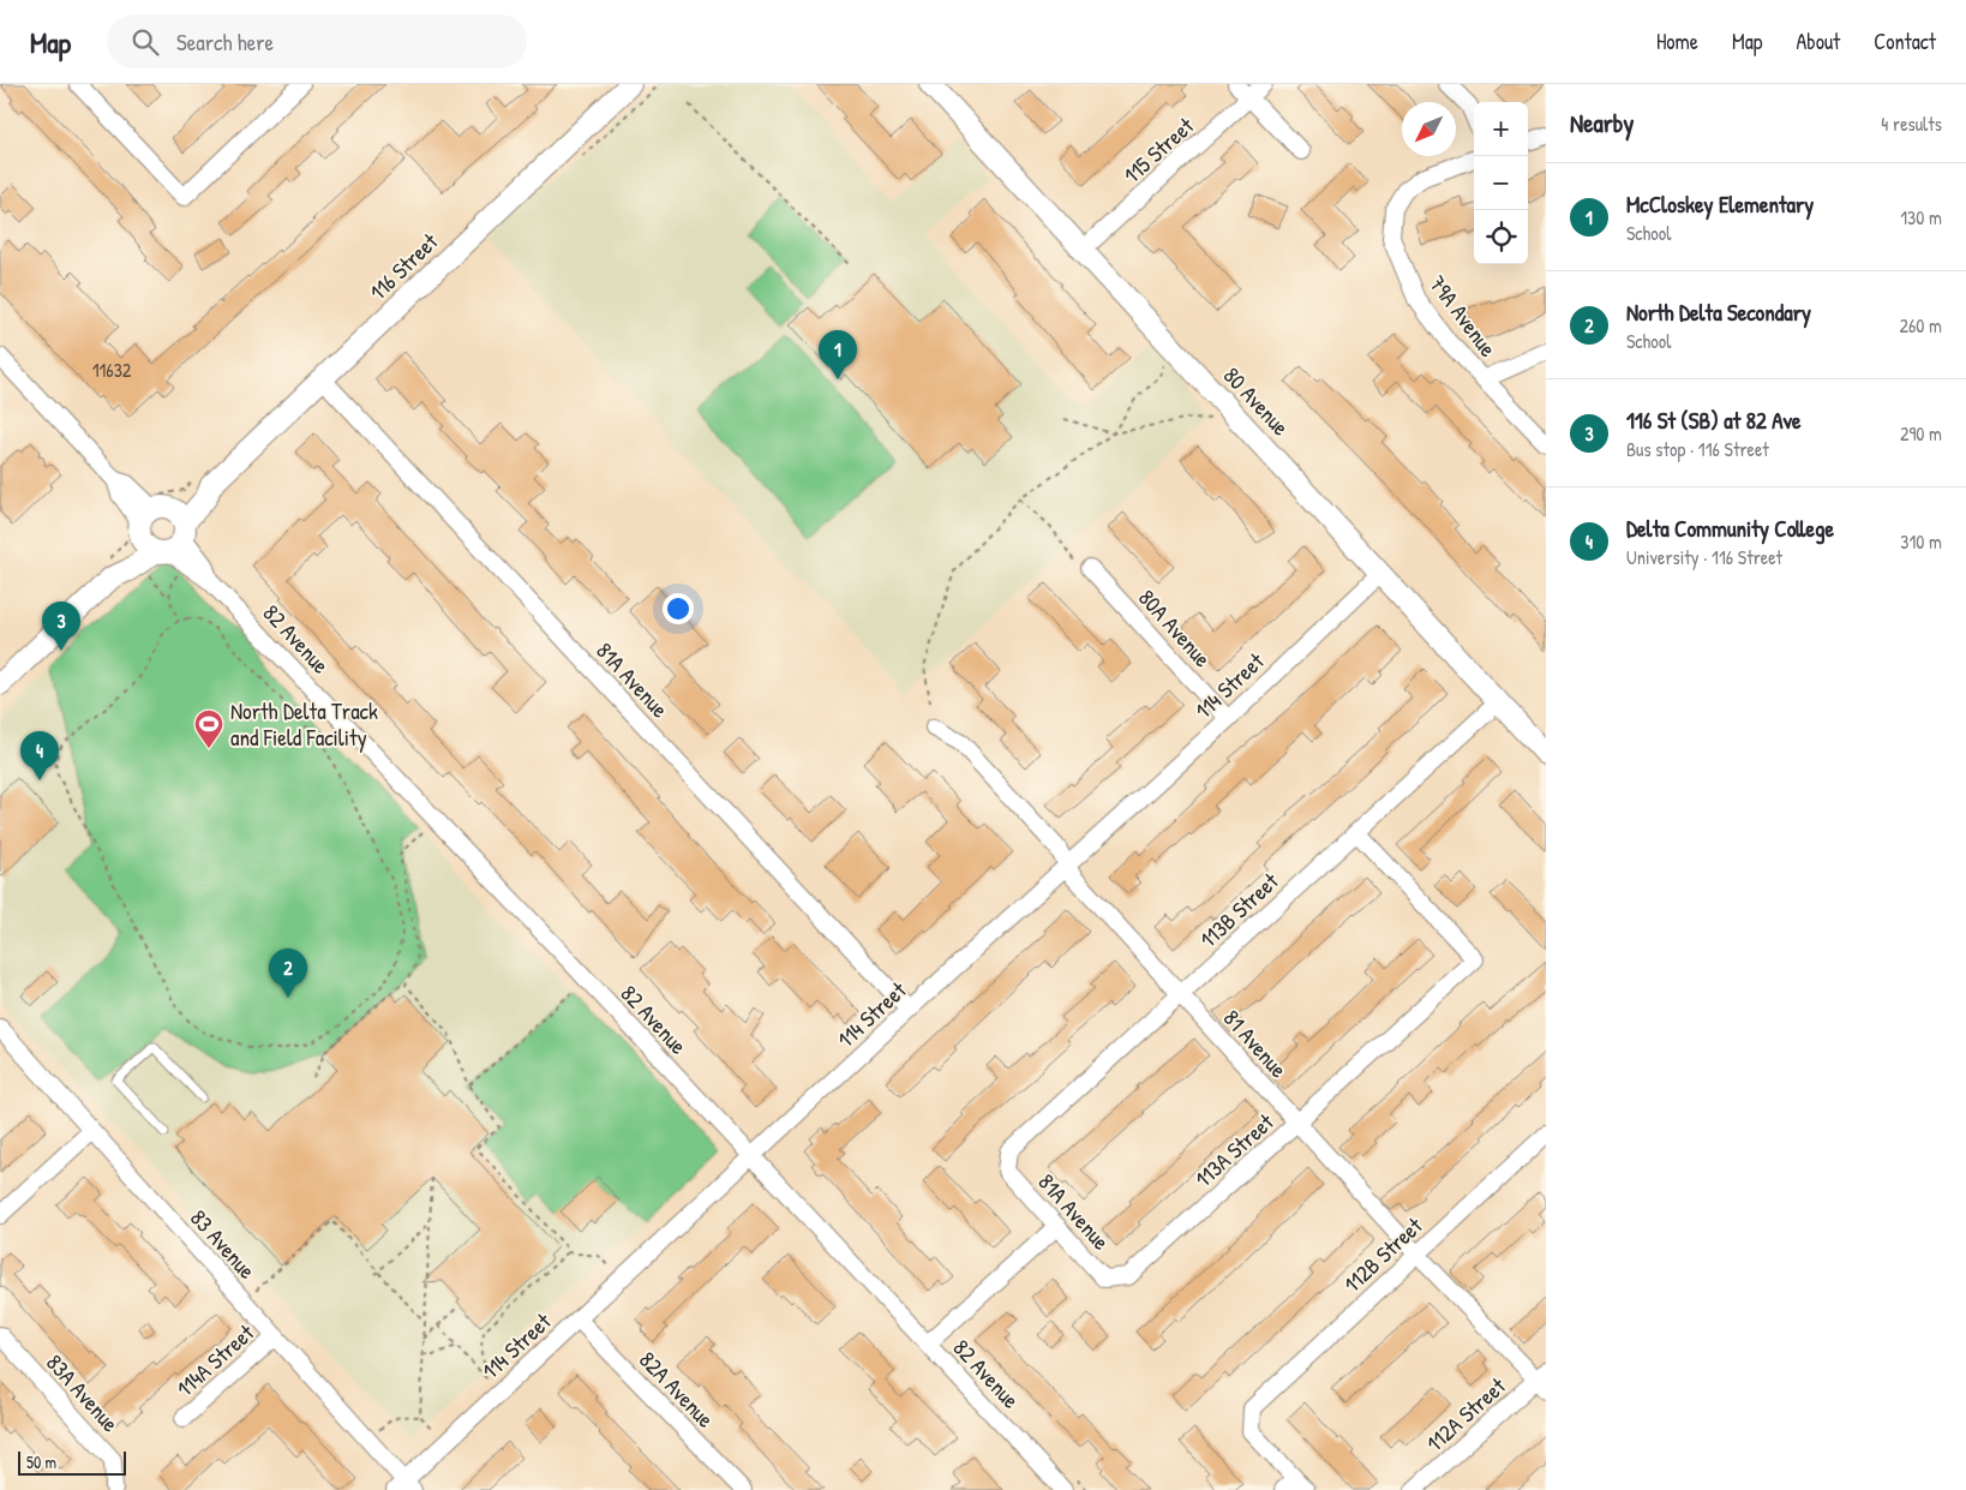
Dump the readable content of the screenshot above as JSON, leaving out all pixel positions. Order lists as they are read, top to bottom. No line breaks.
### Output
{"streets":{"street":["115 Street","116 Street","79A Avenue","80 Avenue","80A Avenue","82 Avenue","81A Avenue","114 Street","113B Street","81 Avenue","113A Street","83 Avenue","112B Street","114A Street","82A Avenue","83A Avenue","112A Street"]},"crossings":[["115 Street","80 Avenue"],["116 Street","82 Avenue"],["116 Street","81A Avenue"],["80 Avenue","114 Street"],["80 Avenue","113B Street"],["80A Avenue","114 Street"],["82 Avenue","114 Street"],["81A Avenue","114 Street"],["81A Avenue","113B Street"],["81A Avenue","113A Street"],["114 Street","81 Avenue"],["114 Street","83 Avenue"],["114 Street","82A Avenue"],["113B Street","81 Avenue"],["113B Street","113A Street"],["81 Avenue","113A Street"],["81 Avenue","112B Street"],["81 Avenue","112A Street"],["83 Avenue","114A Street"]],"places":{"sports":["North Delta Track and Field Facility"]},"house_numbers":["11632"],"scale_bar":"50 m","north":"bottom left","page":{"header":"Map","search":"Search here","nav":["Home","Map","About","Contact"],"heading":["Nearby","4 results"],"map_buttons":["+","−"],"list":[{"mark":"1","name":"McCloskey Elementary","note":"School","value":"130 m"},{"mark":"2","name":"North Delta Secondary","note":"School","value":"260 m"},{"mark":"3","name":"116 St (SB) at 82 Ave","note":"Bus stop · 116 Street","value":"290 m"},{"mark":"4","name":"Delta Community College","note":"University · 116 Street","value":"310 m"}],"pins":["1","3","4","2"],"scale":"50 m"}}
